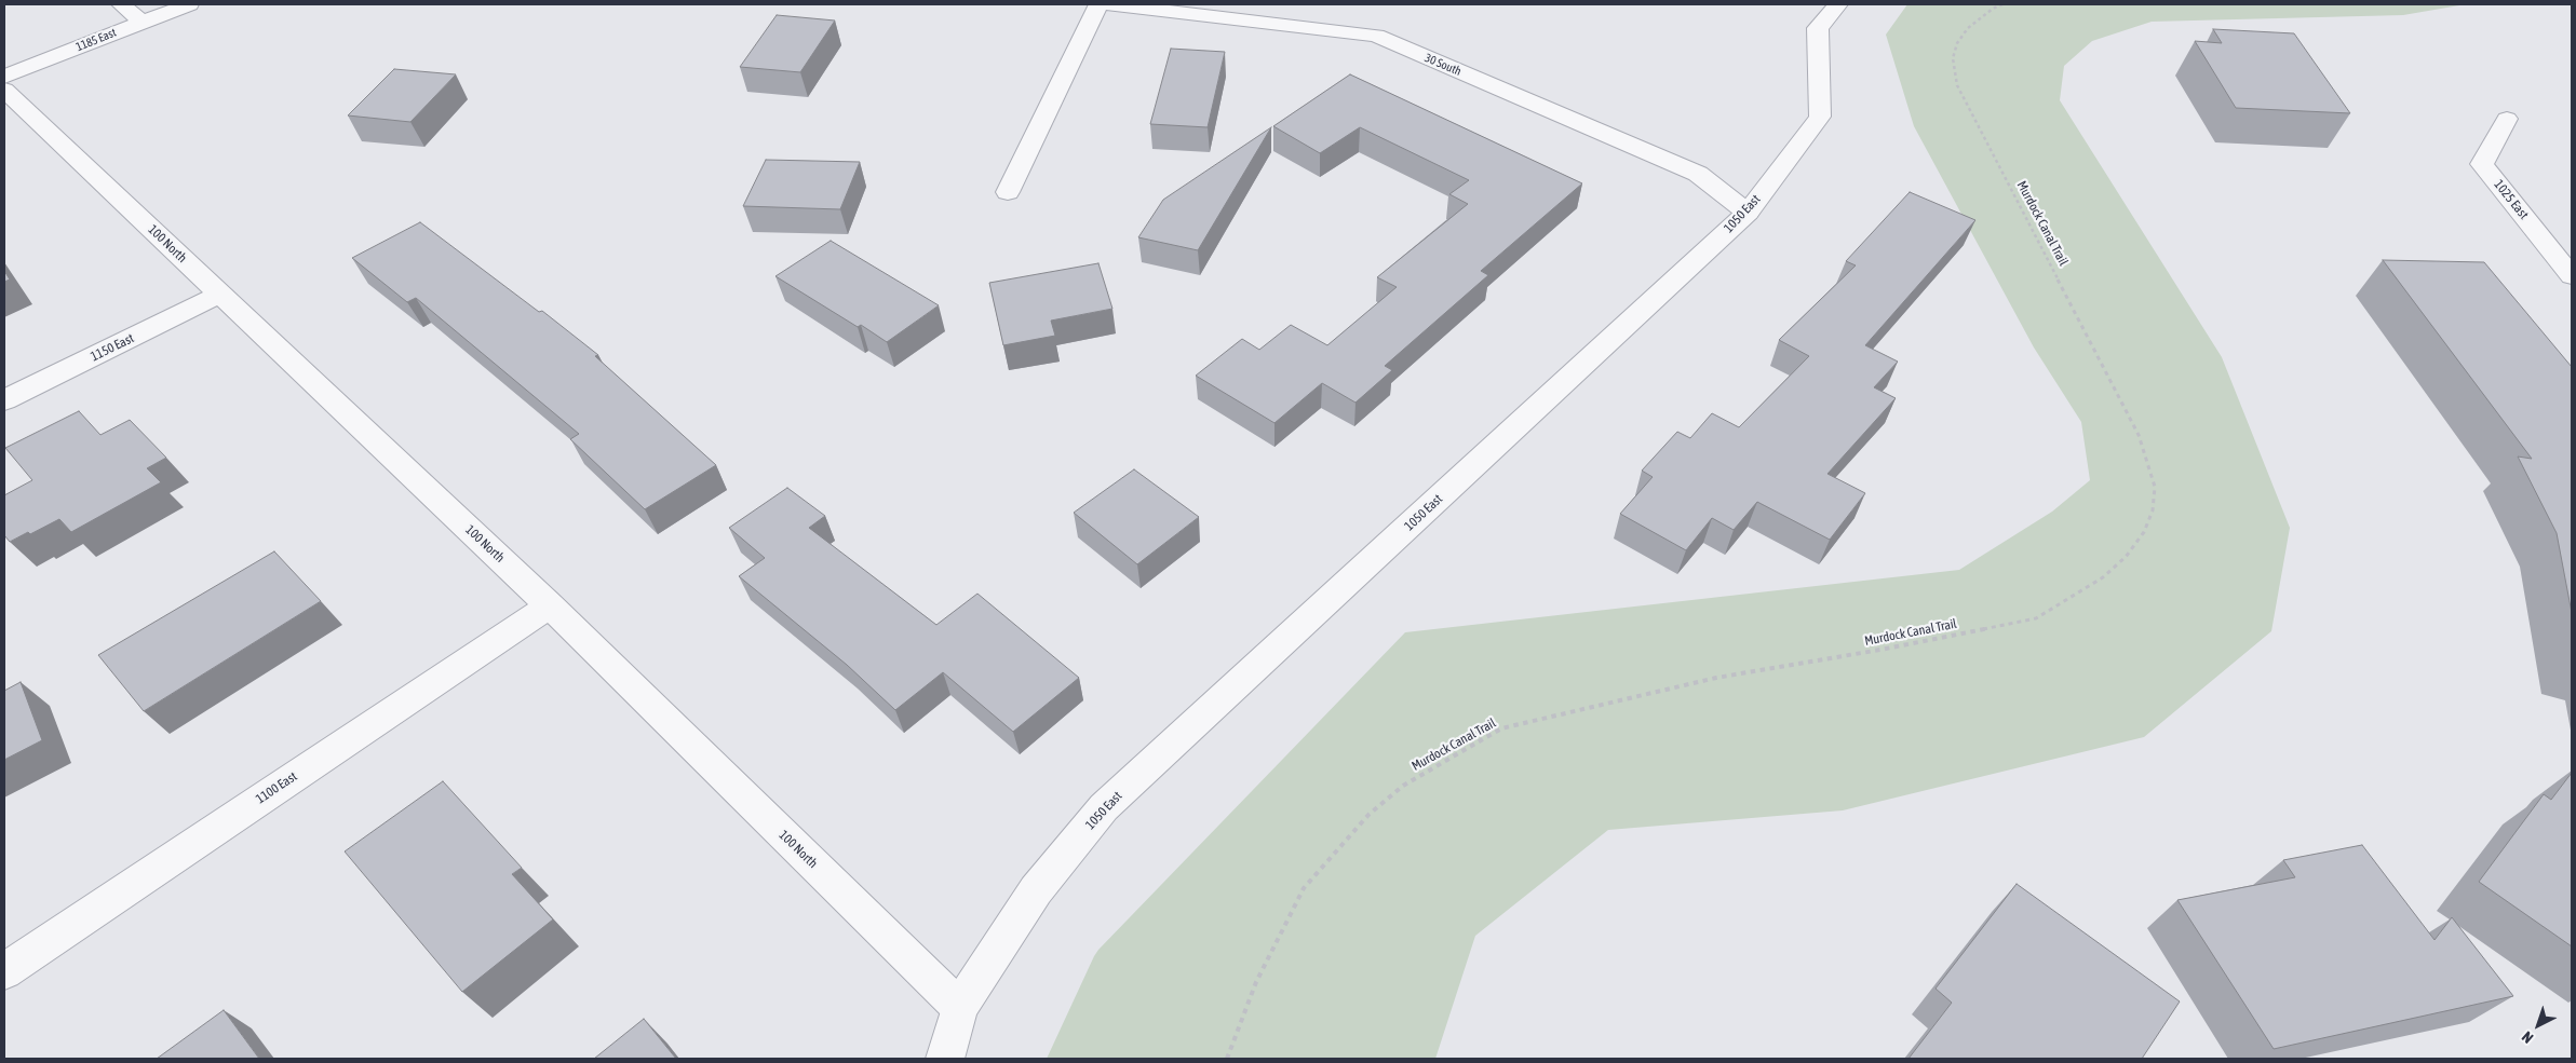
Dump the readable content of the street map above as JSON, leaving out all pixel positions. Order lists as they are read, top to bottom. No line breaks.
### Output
{"streets":{"street":["1185 East","30 South","1025 East","1050 East","100 North","1150 East","1100 East"],"path":["Murdock Canal Trail"]},"crossings":[["30 South","1050 East"],["1050 East","100 North"],["100 North","1150 East"],["100 North","1100 East"]],"north":"bottom left"}
